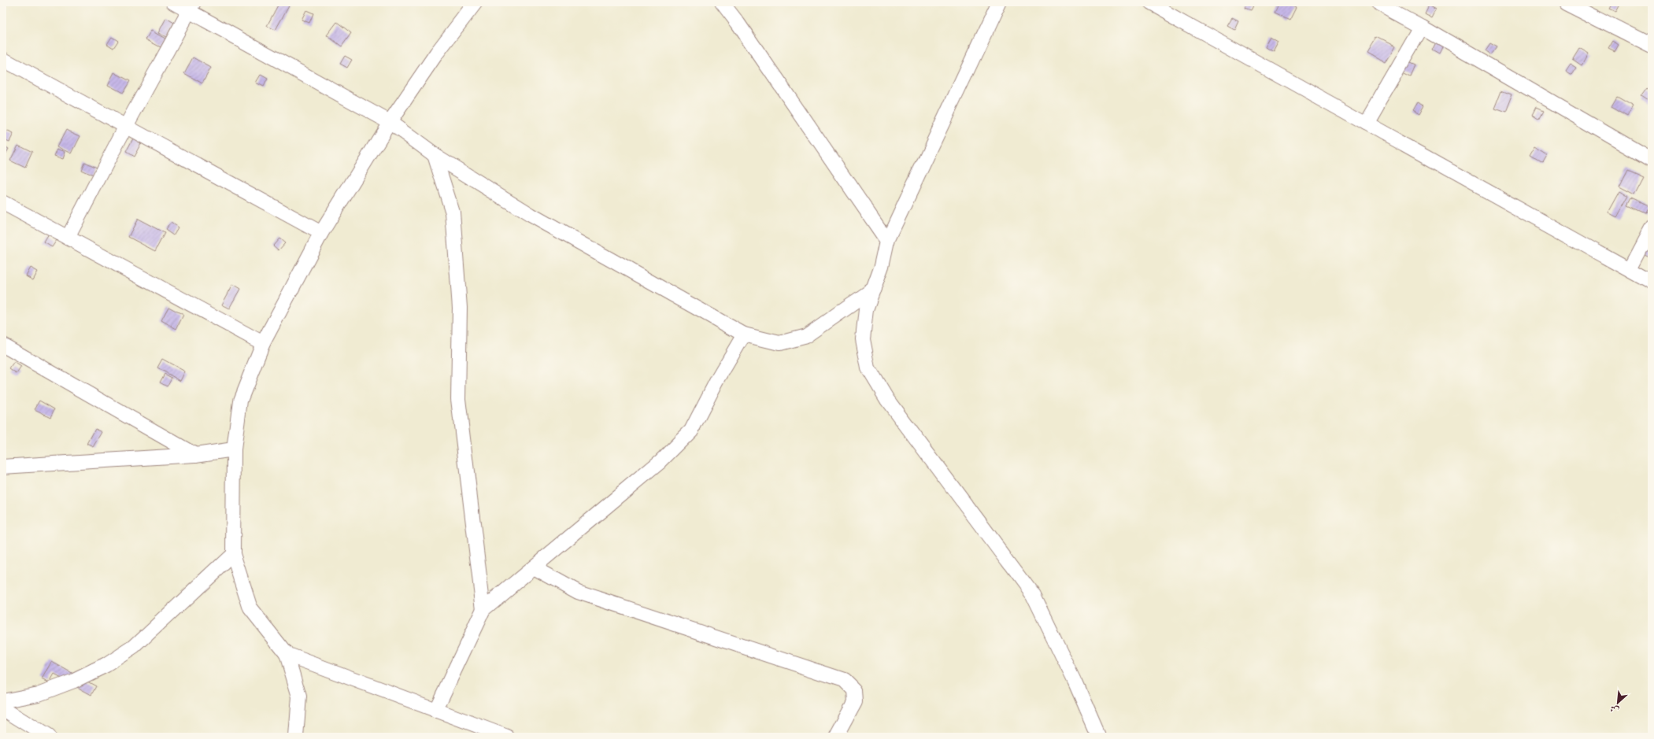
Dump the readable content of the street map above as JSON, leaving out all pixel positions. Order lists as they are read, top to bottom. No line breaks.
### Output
{"north":"bottom left"}
